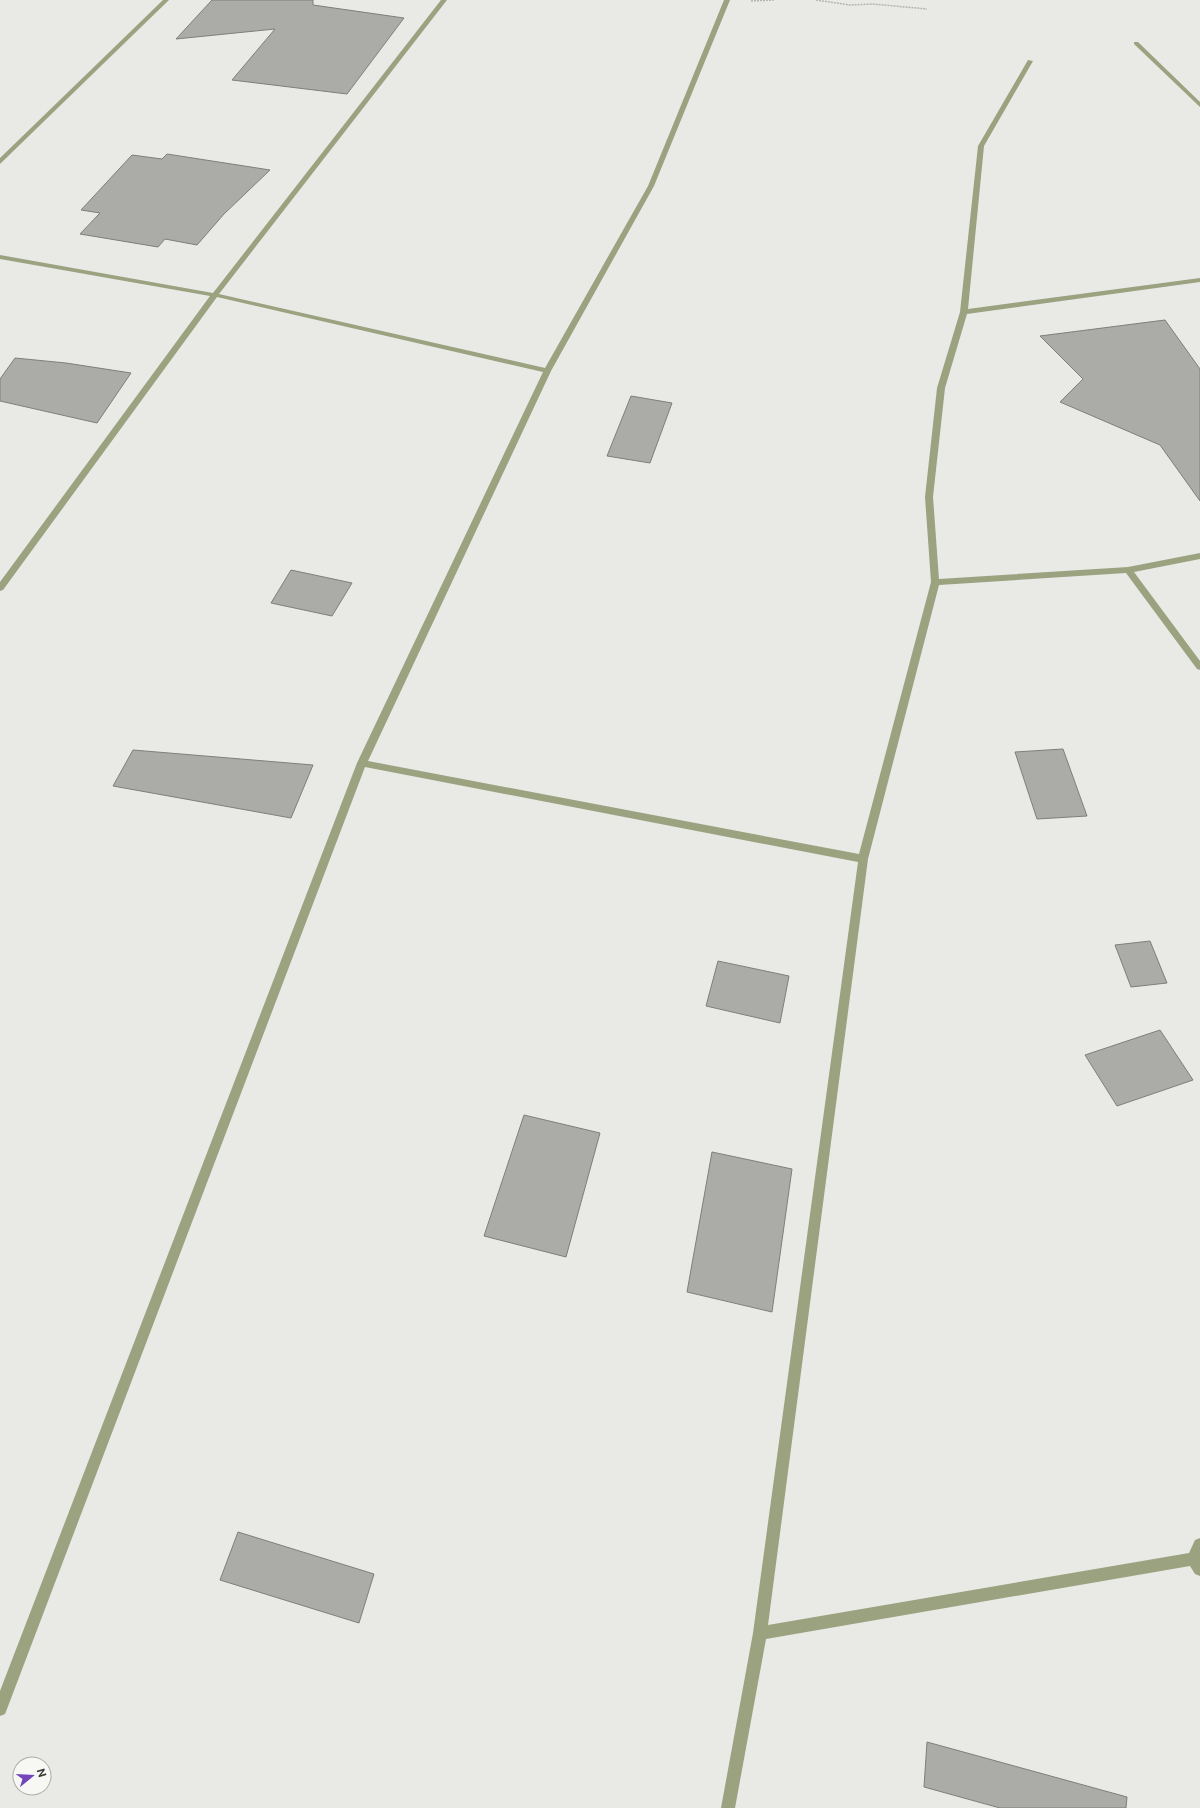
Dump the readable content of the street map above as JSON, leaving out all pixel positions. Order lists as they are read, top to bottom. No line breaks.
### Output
{"north":"right"}
